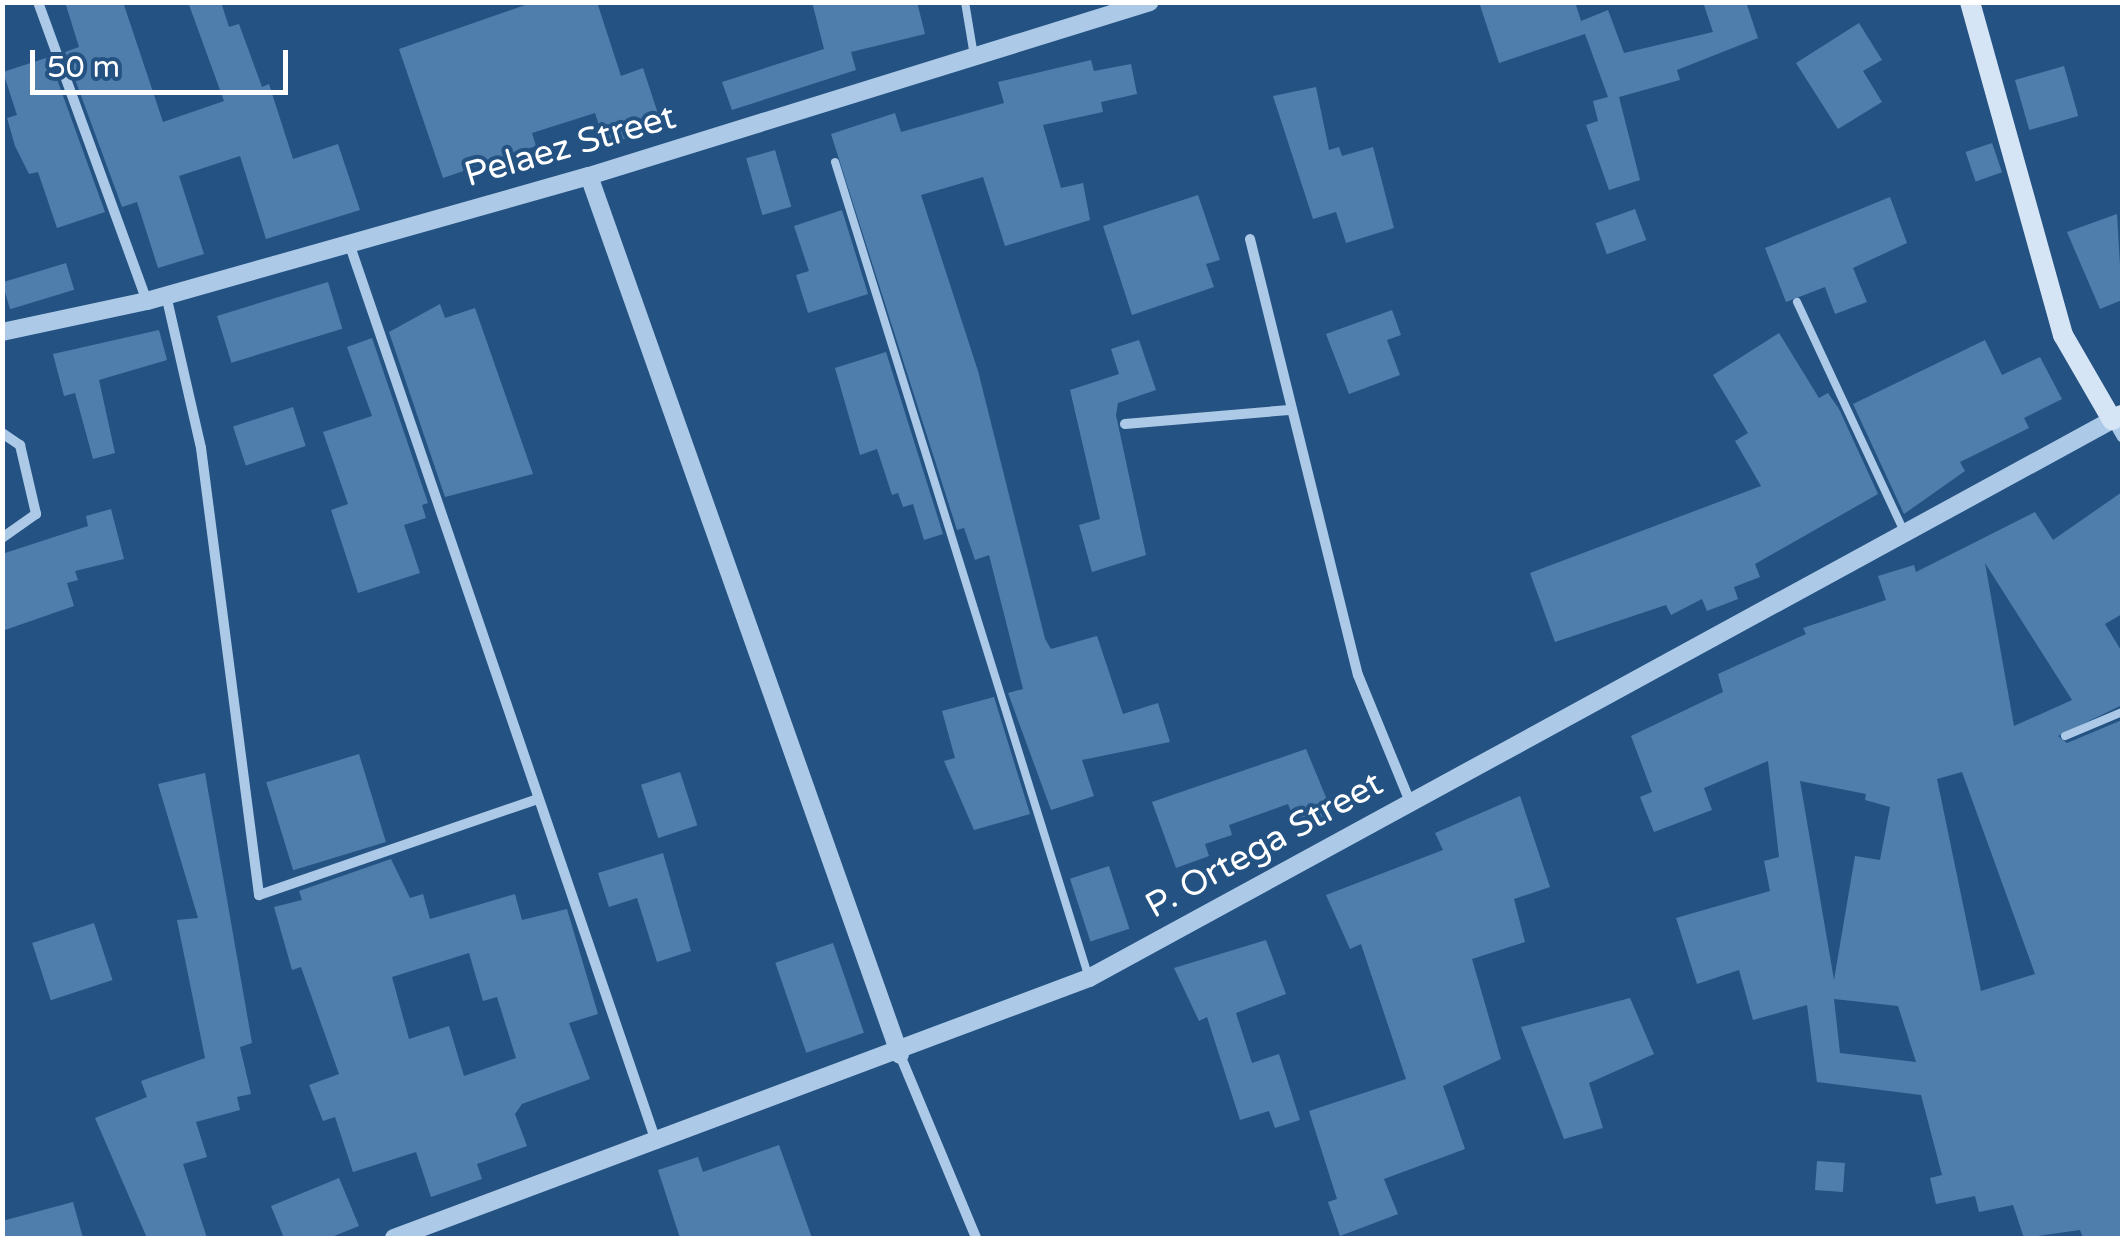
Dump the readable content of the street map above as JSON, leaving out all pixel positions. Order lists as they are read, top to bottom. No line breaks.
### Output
{"streets":{"street":["Pelaez Street","P. Ortega Street"]},"scale_bar":"50 m"}
